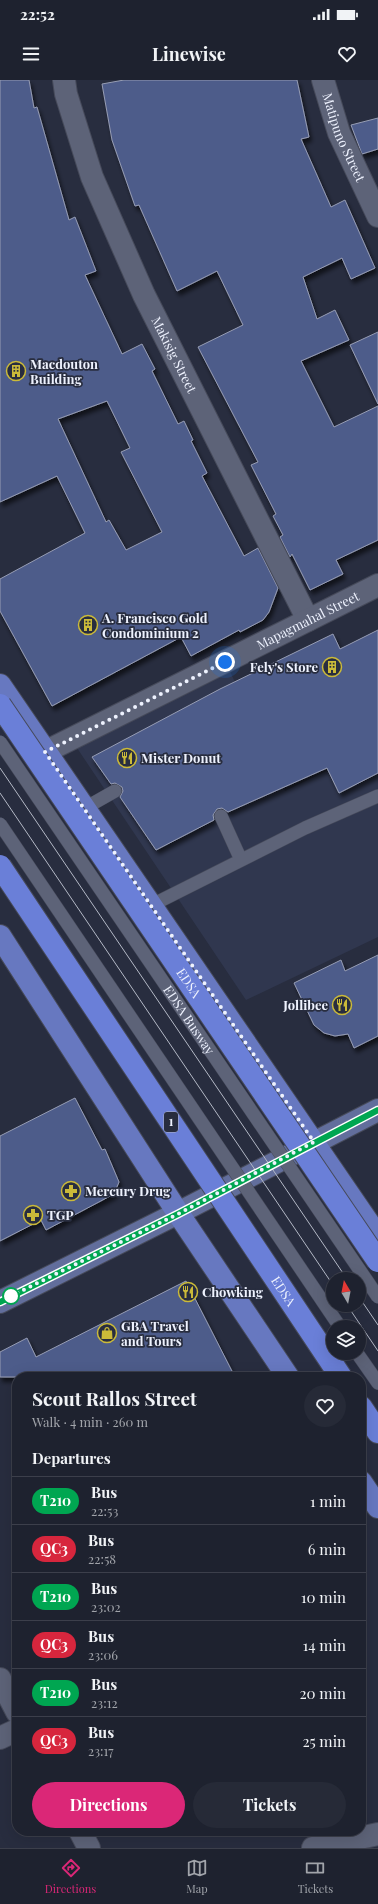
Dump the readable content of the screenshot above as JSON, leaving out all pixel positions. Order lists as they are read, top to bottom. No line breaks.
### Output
{"streets":{"highway":["EDSA","1"],"street":["Matipuno Street","Makisig Street","Mapagmahal Street"],"lane":["EDSA Busway"]},"crossings":[["Makisig Street","Mapagmahal Street"],["Mapagmahal Street","EDSA"]],"places":{"building":["Macdouton Building","A. Francisco Gold Condominium 2","Fely's Store"],"restaurant":["Mister Donut","Jollibee","Chowking"],"pharmacy":["Mercury Drug","TGP"],"shop":["GBA Travel and Tours"]},"lines":["bus line T210"],"north":"top","page":{"status":"22:52","header":"Linewise","heading":[["Scout Rallos Street","Walk · 4 min · 260 m"],"Departures"],"list":[{"mark":"T210","name":"Bus","note":"22:53","value":"1 min"},{"mark":"QC3","name":"Bus","note":"22:58","value":"6 min"},{"mark":"T210","name":"Bus","note":"23:02","value":"10 min"},{"mark":"QC3","name":"Bus","note":"23:06","value":"14 min"},{"mark":"T210","name":"Bus","note":"23:12","value":"20 min"},{"mark":"QC3","name":"Bus","note":"23:17","value":"25 min"}],"buttons":["Directions","Tickets"],"tabs":["Directions","Map","Tickets"]}}
